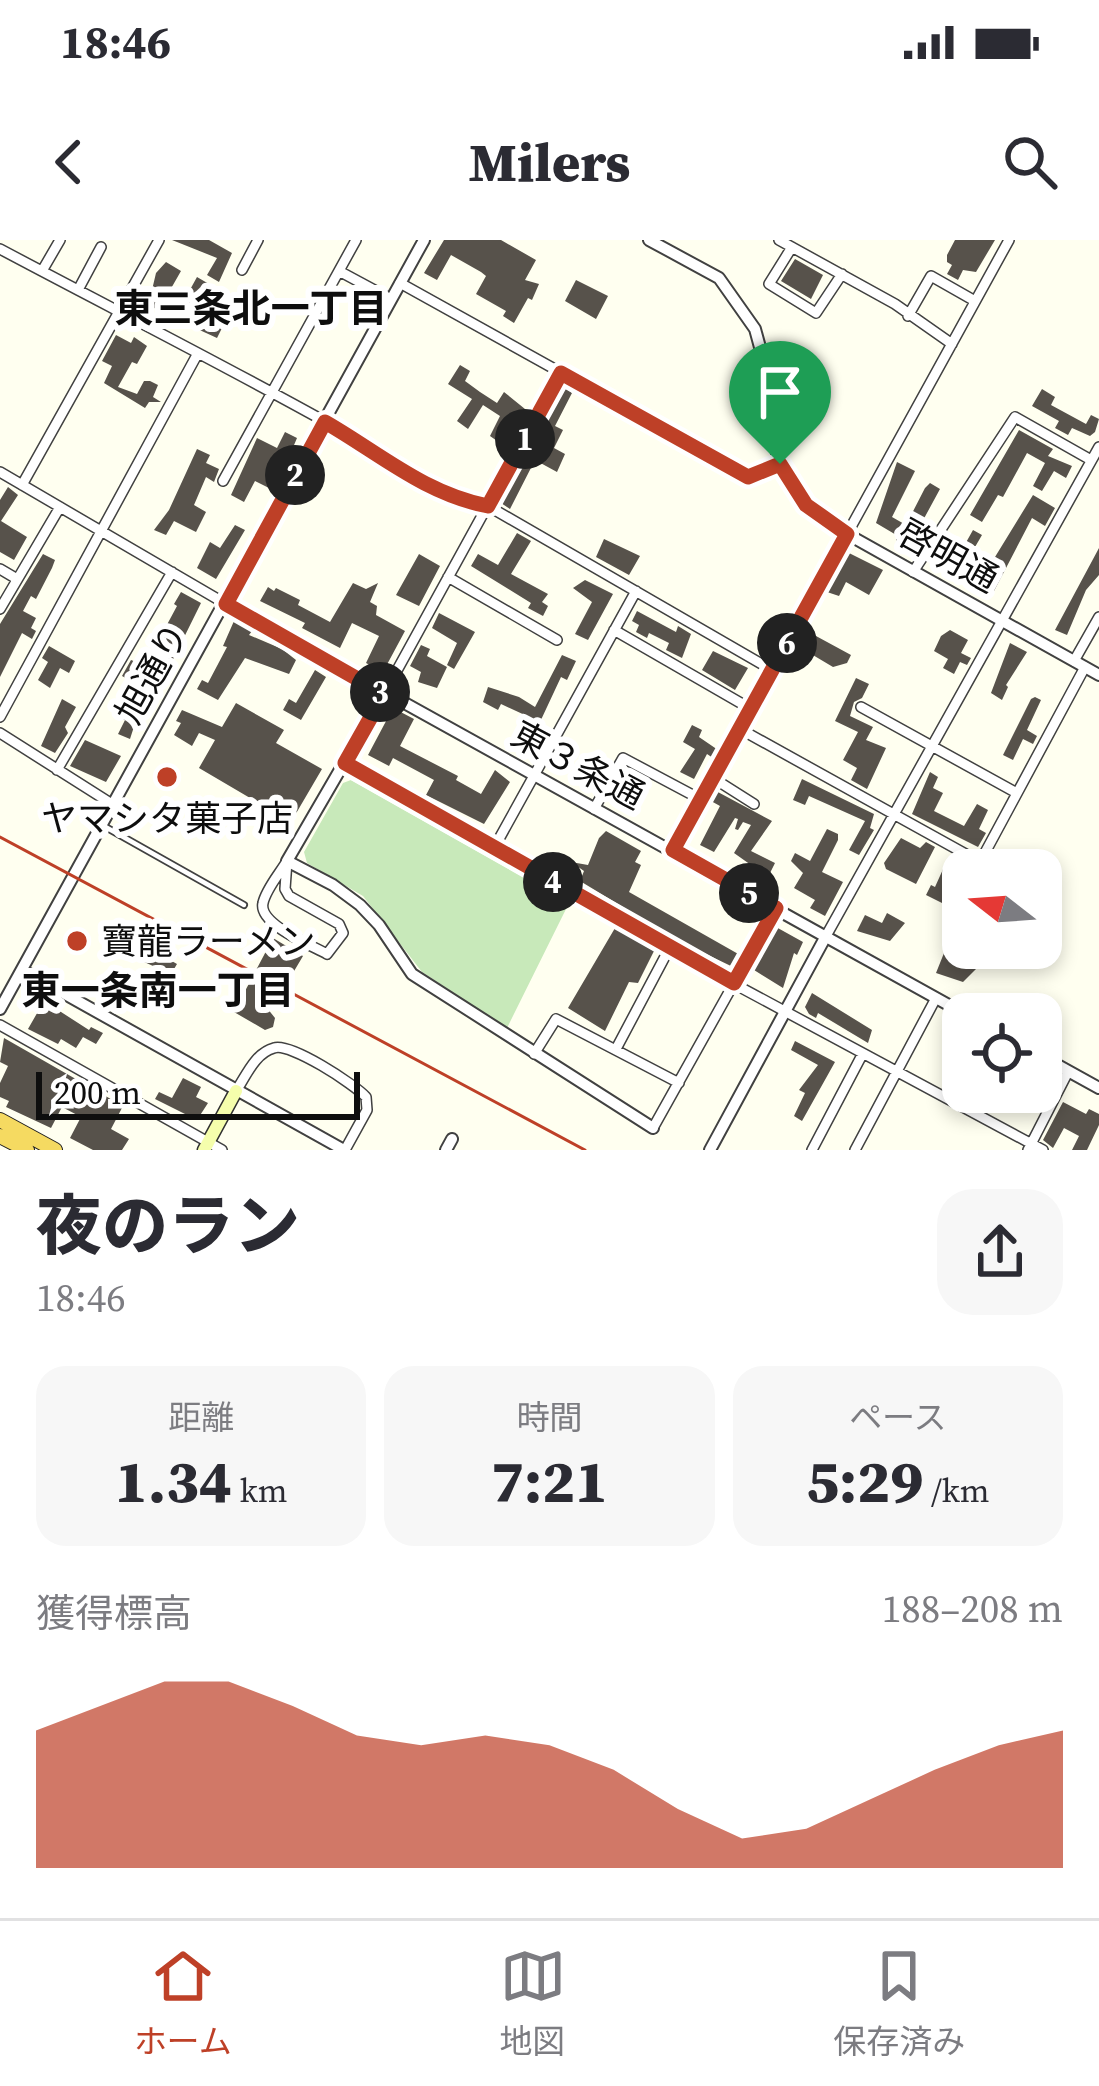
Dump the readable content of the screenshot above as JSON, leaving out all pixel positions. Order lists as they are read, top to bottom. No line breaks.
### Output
{"streets":{"street":["啓明通","旭通り","東３条通"]},"crossings":[["旭通り","東３条通"]],"districts":["東三条北一丁目","東一条南一丁目"],"places":["ヤマシタ菓子店","寶龍ラーメン"],"scale_bar":"200 m","north":"left","page":{"status":"18:46","header":"Milers","pins":["1","2","6","3","4","5"],"scale":"200 m","heading":["夜のラン","18:46"],"stats":[["距離","1.34 km"],["時間","7:21"],["ペース","5:29 /km"]],"chart":["獲得標高","188–208 m"],"tabs":["ホーム","地図","保存済み"]}}
